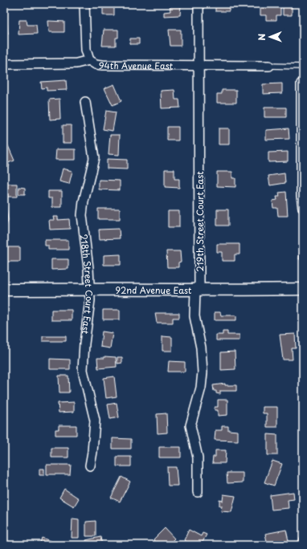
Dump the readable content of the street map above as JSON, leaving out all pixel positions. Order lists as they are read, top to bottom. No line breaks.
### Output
{"streets":{"street":["94th Avenue East","219th Street Court East","218th Street Court East","92nd Avenue East"]},"crossings":[["94th Avenue East","219th Street Court East"],["219th Street Court East","92nd Avenue East"],["218th Street Court East","92nd Avenue East"]],"north":"left"}
